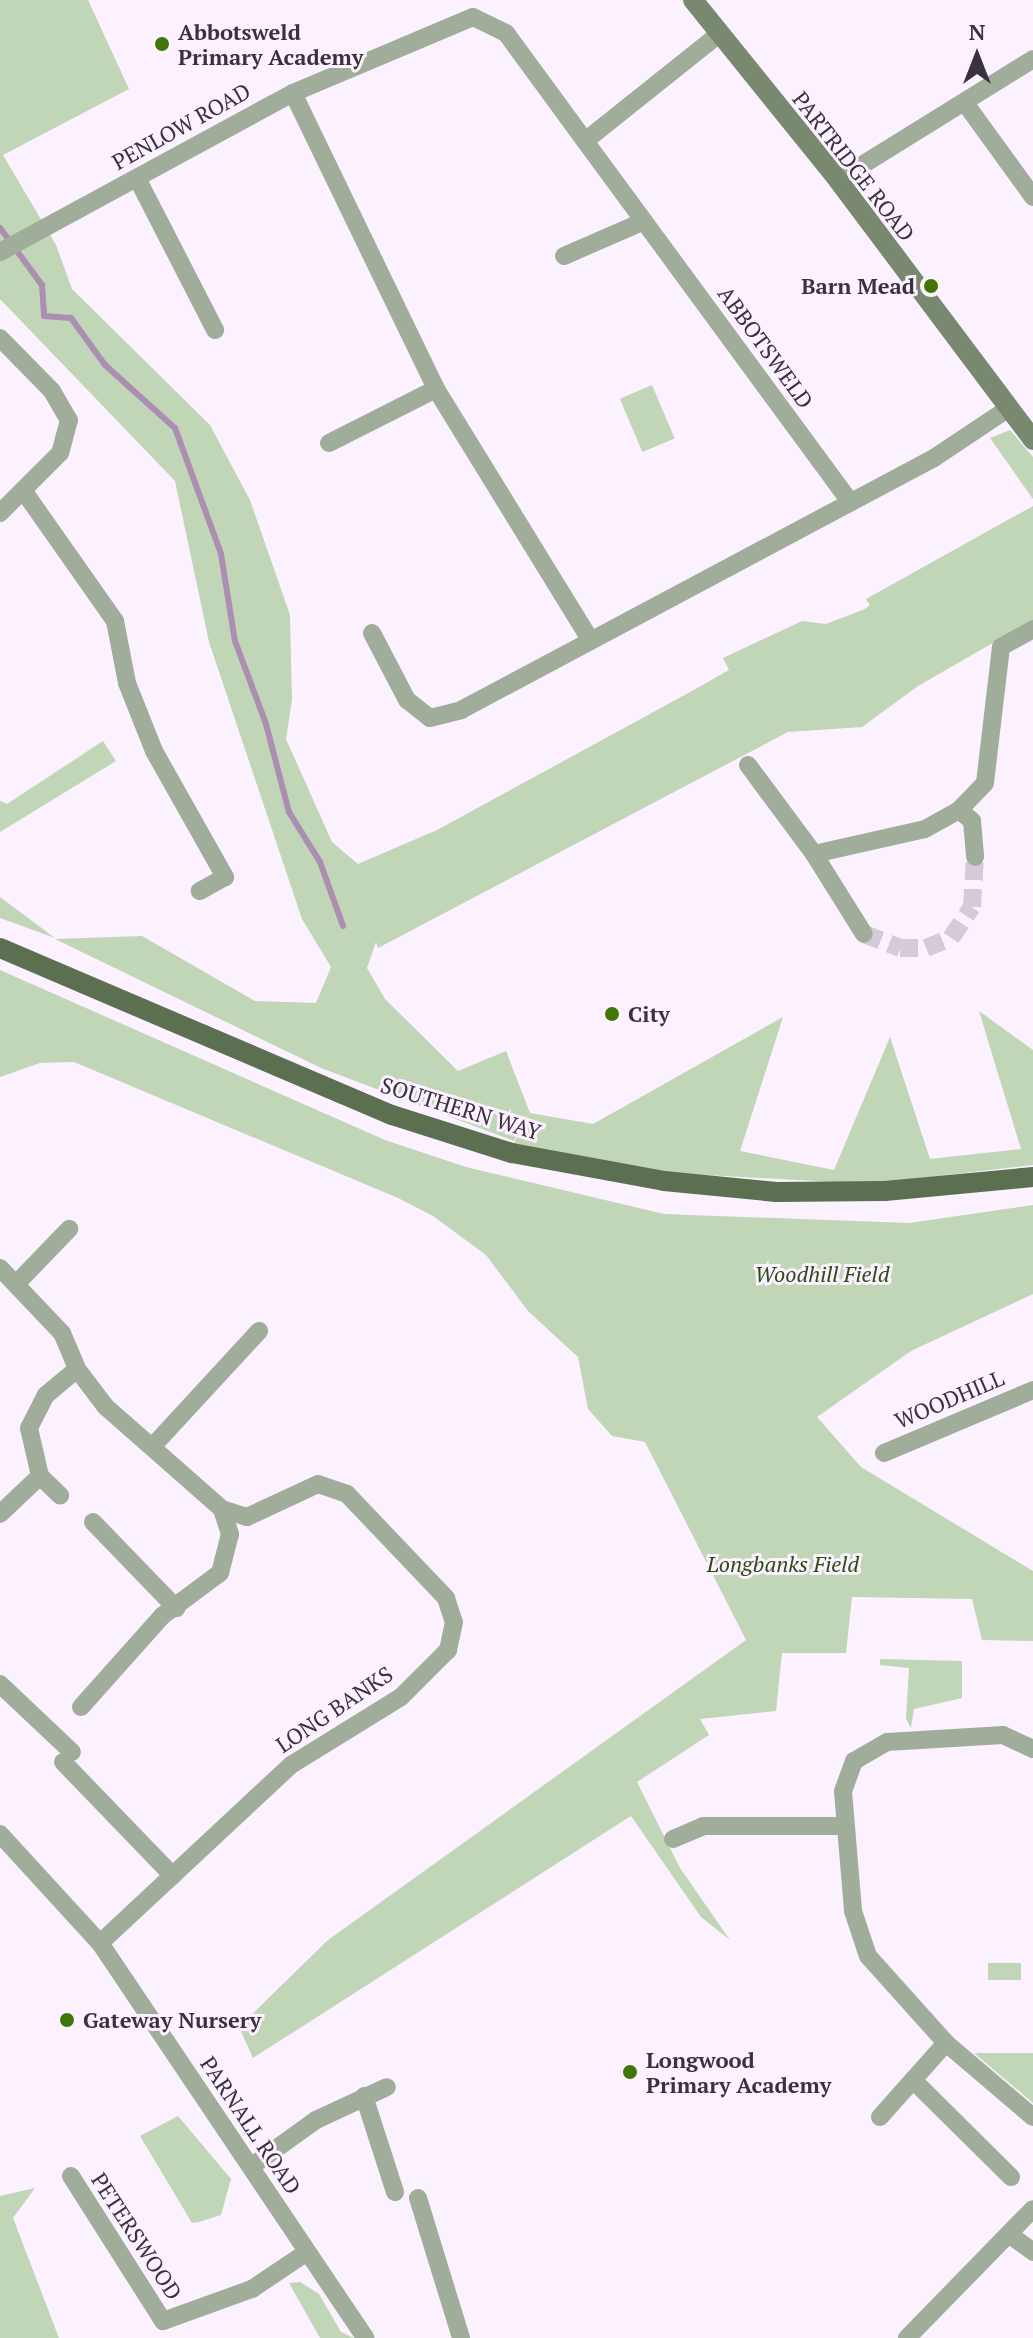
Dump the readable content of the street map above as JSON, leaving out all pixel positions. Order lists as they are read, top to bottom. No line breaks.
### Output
{"streets":{"main road":["SOUTHERN WAY"],"street":["PENLOW ROAD","PARTRIDGE ROAD","ABBOTSWELD","WOODHILL","LONG BANKS","PARNALL ROAD","PETERSWOOD"]},"crossings":[["PENLOW ROAD","ABBOTSWELD"],["LONG BANKS","PARNALL ROAD"],["PARNALL ROAD","PETERSWOOD"]],"parks":["Woodhill Field","Longbanks Field"],"places":["Abbotsweld Primary Academy","Barn Mead","City","Gateway Nursery","Longwood Primary Academy"],"north":"top"}
